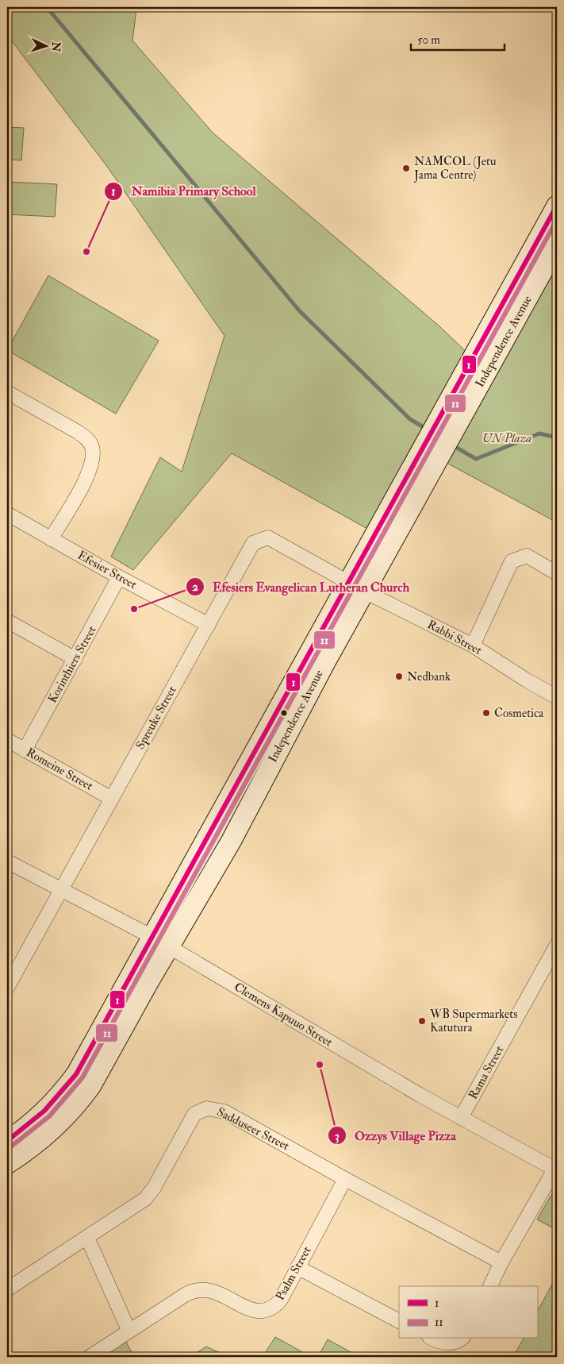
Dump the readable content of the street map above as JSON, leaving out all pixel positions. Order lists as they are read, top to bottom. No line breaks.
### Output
{"streets":{"main road":["Independence Avenue"],"street":["Efesier Street","Rabbi Street","Korinthiers Street","Spreuke Street","Romeine Street","Clemens Kapuuo Street","Rama Street","Sadduseer Street","Psalm Street"]},"crossings":[["Independence Avenue","Rabbi Street"],["Independence Avenue","Spreuke Street"],["Independence Avenue","Clemens Kapuuo Street"],["Efesier Street","Korinthiers Street"],["Efesier Street","Spreuke Street"],["Rabbi Street","Spreuke Street"],["Korinthiers Street","Romeine Street"],["Spreuke Street","Romeine Street"],["Spreuke Street","Clemens Kapuuo Street"],["Clemens Kapuuo Street","Rama Street"],["Sadduseer Street","Psalm Street"]],"parks":["UN Plaza"],"places":["NAMCOL (Jetu Jama Centre)","Namibia Primary School","Efesiers Evangelican Lutheran Church","Nedbank","Cosmetica","WB Supermarkets Katutura","Ozzys Village Pizza"],"lines":["transit line 1","transit line 11"],"legend":["1","11"],"scale_bar":"50 m","north":"right"}
